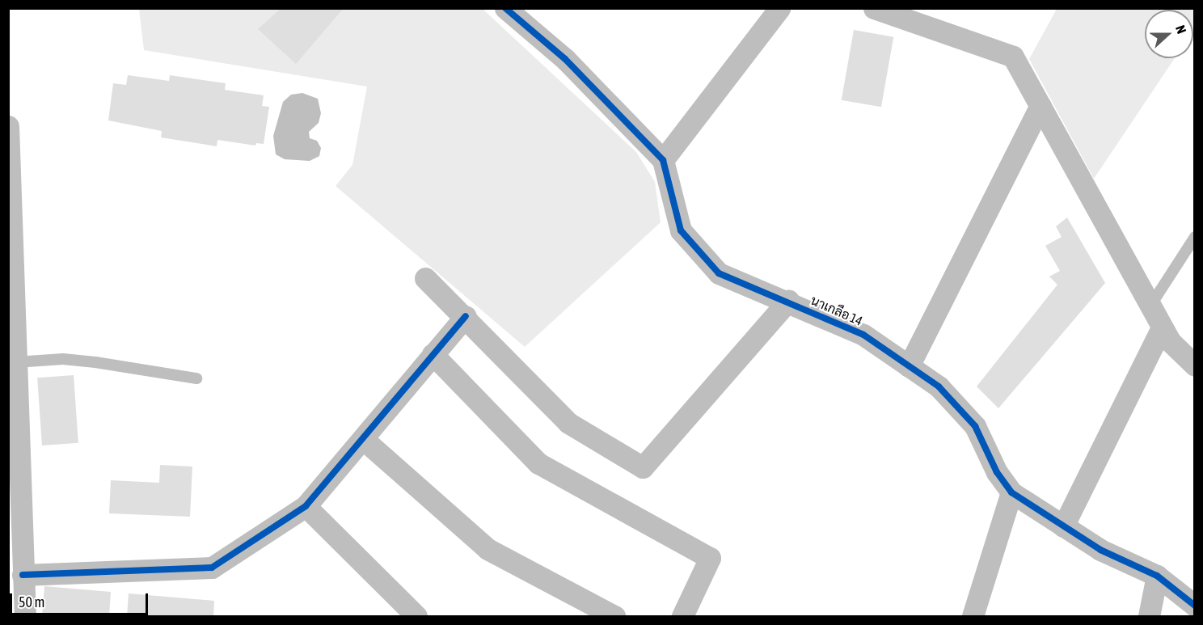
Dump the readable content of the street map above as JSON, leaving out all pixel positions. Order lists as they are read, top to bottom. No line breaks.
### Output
{"streets":{"street":["นาเกลือ 14"]},"scale_bar":"50 m","north":"right"}
